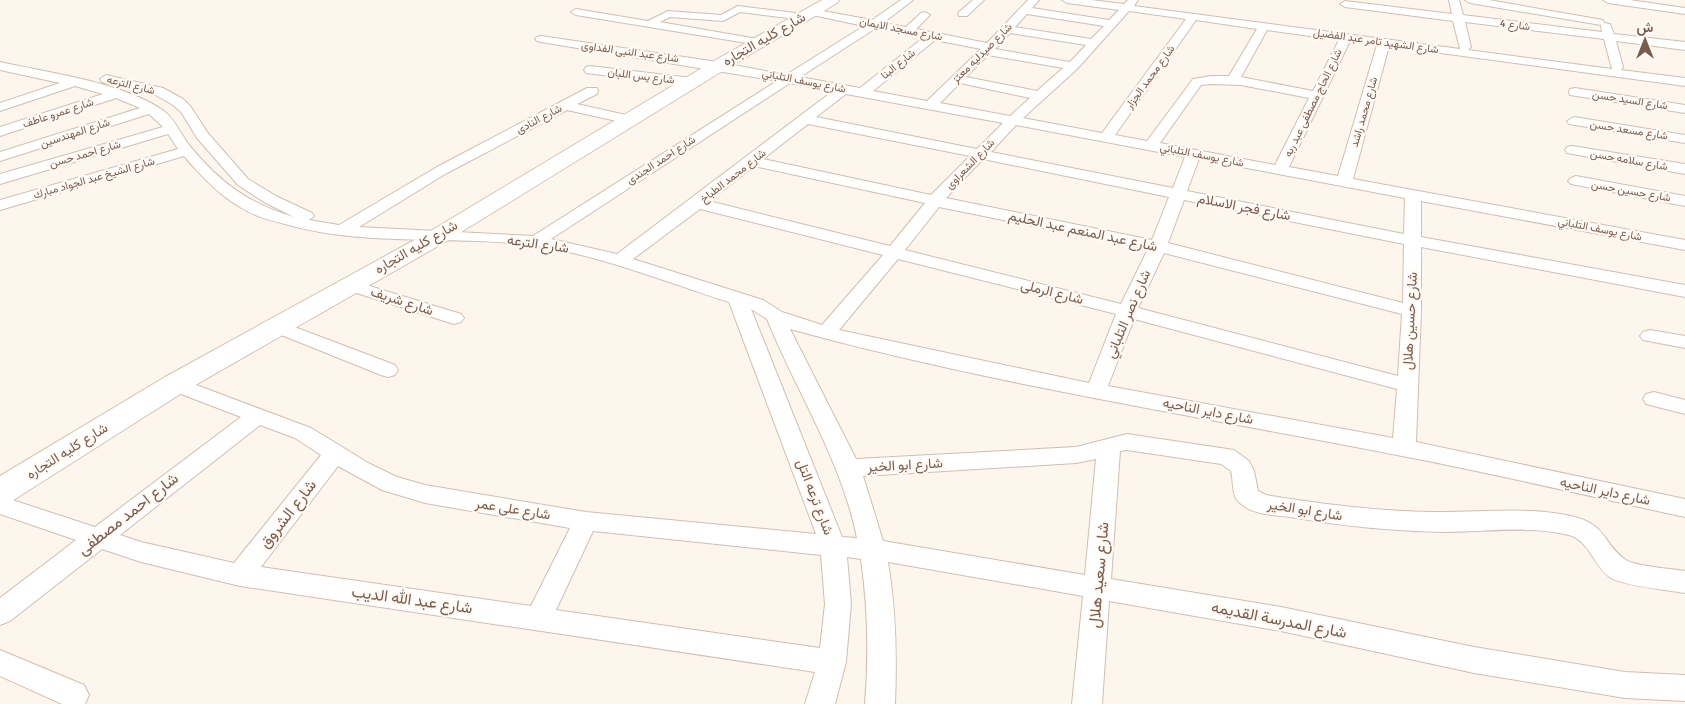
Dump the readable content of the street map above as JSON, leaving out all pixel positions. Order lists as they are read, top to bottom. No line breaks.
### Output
{"streets":{"street":["شارع 4","شارع مسجد الايمان","شارع كليه التجاره","شارع الشهيد تامر عبد الفضيل","شارع عبد النبى الفداوى","شارع صيدليه معتز","شارع البنا","شارع يس اللبان","شارع محمد الجزار","شارع يوسف التلباني","شارع الترعه","شارع السيد حسن","شارع الحاج مصطفى عبد ربه","شارع محمد راشد","شارع عمرو عاطف","شارع النادى","شارع مسعد حسن","شارع المهندسين","شارع احمد حسن","شارع احمد الجندى","شارع سلامه حسن","شارع الشعراوى","شارع محمد الطباخ","شارع الشيخ عبد الجواد مبارك","شارع حسين حسن","شارع فجر الاسلام","شارع عبد المنعم عبد الحليم","شارع الرملى","شارع شريف","شارع نصر التلباني","شارع حسين هلال","شارع داير الناحيه","شارع ابو الخير","شارع ترعه التل","شارع على عمر","شارع احمد مصطفى","شارع الشروق","شارع سعيد هلال","شارع عبد الله الديب","شارع المدرسة القديمه"]},"crossings":[["شارع 4","شارع الشهيد تامر عبد الفضيل"],["شارع 4","شارع الحاج مصطفى عبد ربه"],["شارع مسجد الايمان","شارع كليه التجاره"],["شارع مسجد الايمان","شارع صيدليه معتز"],["شارع مسجد الايمان","شارع البنا"],["شارع مسجد الايمان","شارع احمد الجندى"],["شارع مسجد الايمان","شارع الشعراوى"],["شارع كليه التجاره","شارع عبد النبى الفداوى"],["شارع كليه التجاره","شارع يس اللبان"],["شارع كليه التجاره","شارع يوسف التلباني"],["شارع كليه التجاره","شارع الترعه"],["شارع كليه التجاره","شارع شريف"],["شارع كليه التجاره","شارع على عمر"],["شارع الشهيد تامر عبد الفضيل","شارع محمد الجزار"],["شارع الشهيد تامر عبد الفضيل","شارع الحاج مصطفى عبد ربه"],["شارع الشهيد تامر عبد الفضيل","شارع محمد راشد"],["شارع الشهيد تامر عبد الفضيل","شارع الشعراوى"],["شارع عبد النبى الفداوى","شارع يوسف التلباني"],["شارع صيدليه معتز","شارع يوسف التلباني"],["شارع البنا","شارع يوسف التلباني"],["شارع محمد الجزار","شارع يوسف التلباني"],["شارع يوسف التلباني","شارع الحاج مصطفى عبد ربه"],["شارع يوسف التلباني","شارع محمد راشد"],["شارع يوسف التلباني","شارع احمد الجندى"],["شارع يوسف التلباني","شارع الشعراوى"],["شارع يوسف التلباني","شارع محمد الطباخ"],["شارع يوسف التلباني","شارع نصر التلباني"],["شارع يوسف التلباني","شارع حسين هلال"],["شارع الترعه","شارع عمرو عاطف"],["شارع الترعه","شارع النادى"],["شارع الترعه","شارع المهندسين"],["شارع الترعه","شارع احمد حسن"],["شارع الترعه","شارع احمد الجندى"],["شارع الترعه","شارع محمد الطباخ"],["شارع الترعه","شارع الشيخ عبد الجواد مبارك"],["شارع الترعه","شارع داير الناحيه"],["شارع الترعه","شارع ترعه التل"],["شارع الشعراوى","شارع فجر الاسلام"],["شارع الشعراوى","شارع عبد المنعم عبد الحليم"],["شارع الشعراوى","شارع الرملى"],["شارع الشعراوى","شارع داير الناحيه"],["شارع محمد الطباخ","شارع فجر الاسلام"],["شارع محمد الطباخ","شارع عبد المنعم عبد الحليم"],["شارع محمد الطباخ","شارع الرملى"],["شارع فجر الاسلام","شارع نصر التلباني"],["شارع فجر الاسلام","شارع حسين هلال"],["شارع عبد المنعم عبد الحليم","شارع نصر التلباني"],["شارع عبد المنعم عبد الحليم","شارع حسين هلال"],["شارع الرملى","شارع نصر التلباني"],["شارع الرملى","شارع حسين هلال"],["شارع نصر التلباني","شارع داير الناحيه"],["شارع حسين هلال","شارع داير الناحيه"],["شارع داير الناحيه","شارع ترعه التل"],["شارع ابو الخير","شارع سعيد هلال"],["شارع ترعه التل","شارع على عمر"],["شارع ترعه التل","شارع عبد الله الديب"],["شارع على عمر","شارع احمد مصطفى"],["شارع على عمر","شارع الشروق"],["شارع على عمر","شارع المدرسة القديمه"],["شارع احمد مصطفى","شارع عبد الله الديب"],["شارع الشروق","شارع عبد الله الديب"],["شارع سعيد هلال","شارع المدرسة القديمه"]],"north":"top"}
